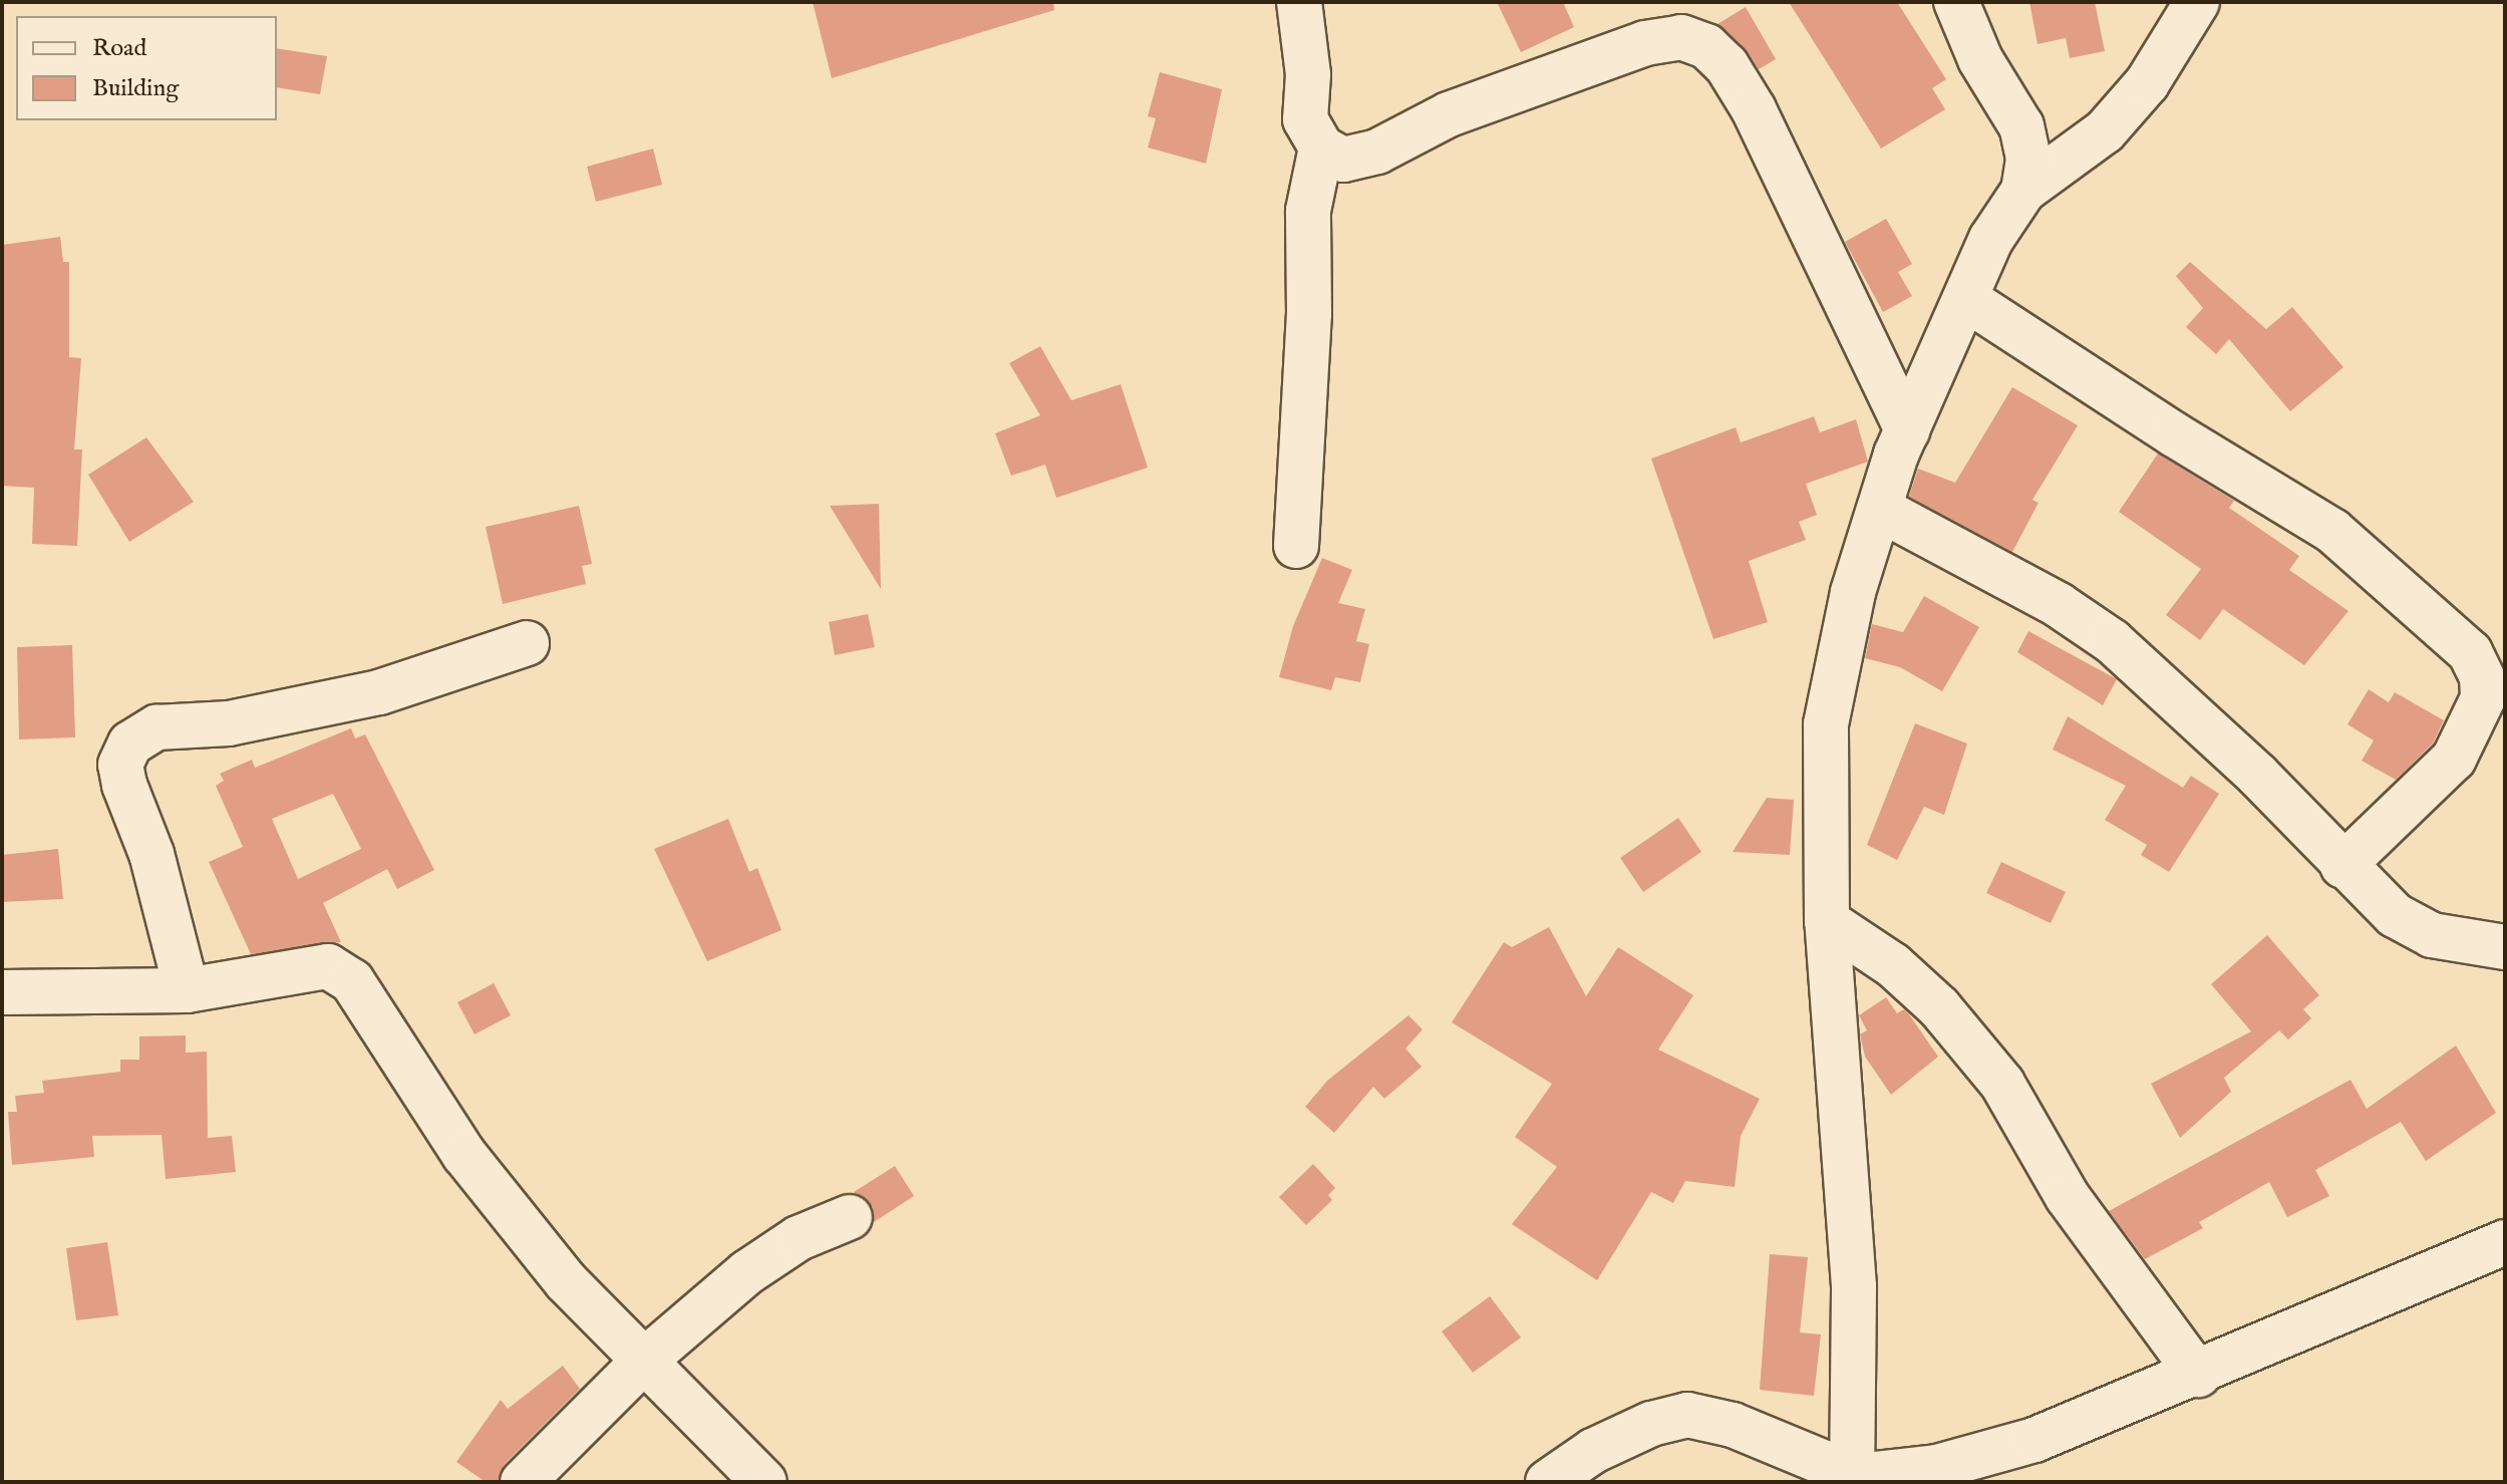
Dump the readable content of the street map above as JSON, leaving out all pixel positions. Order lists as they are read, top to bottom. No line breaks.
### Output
{"legend":["Road","Building"]}
